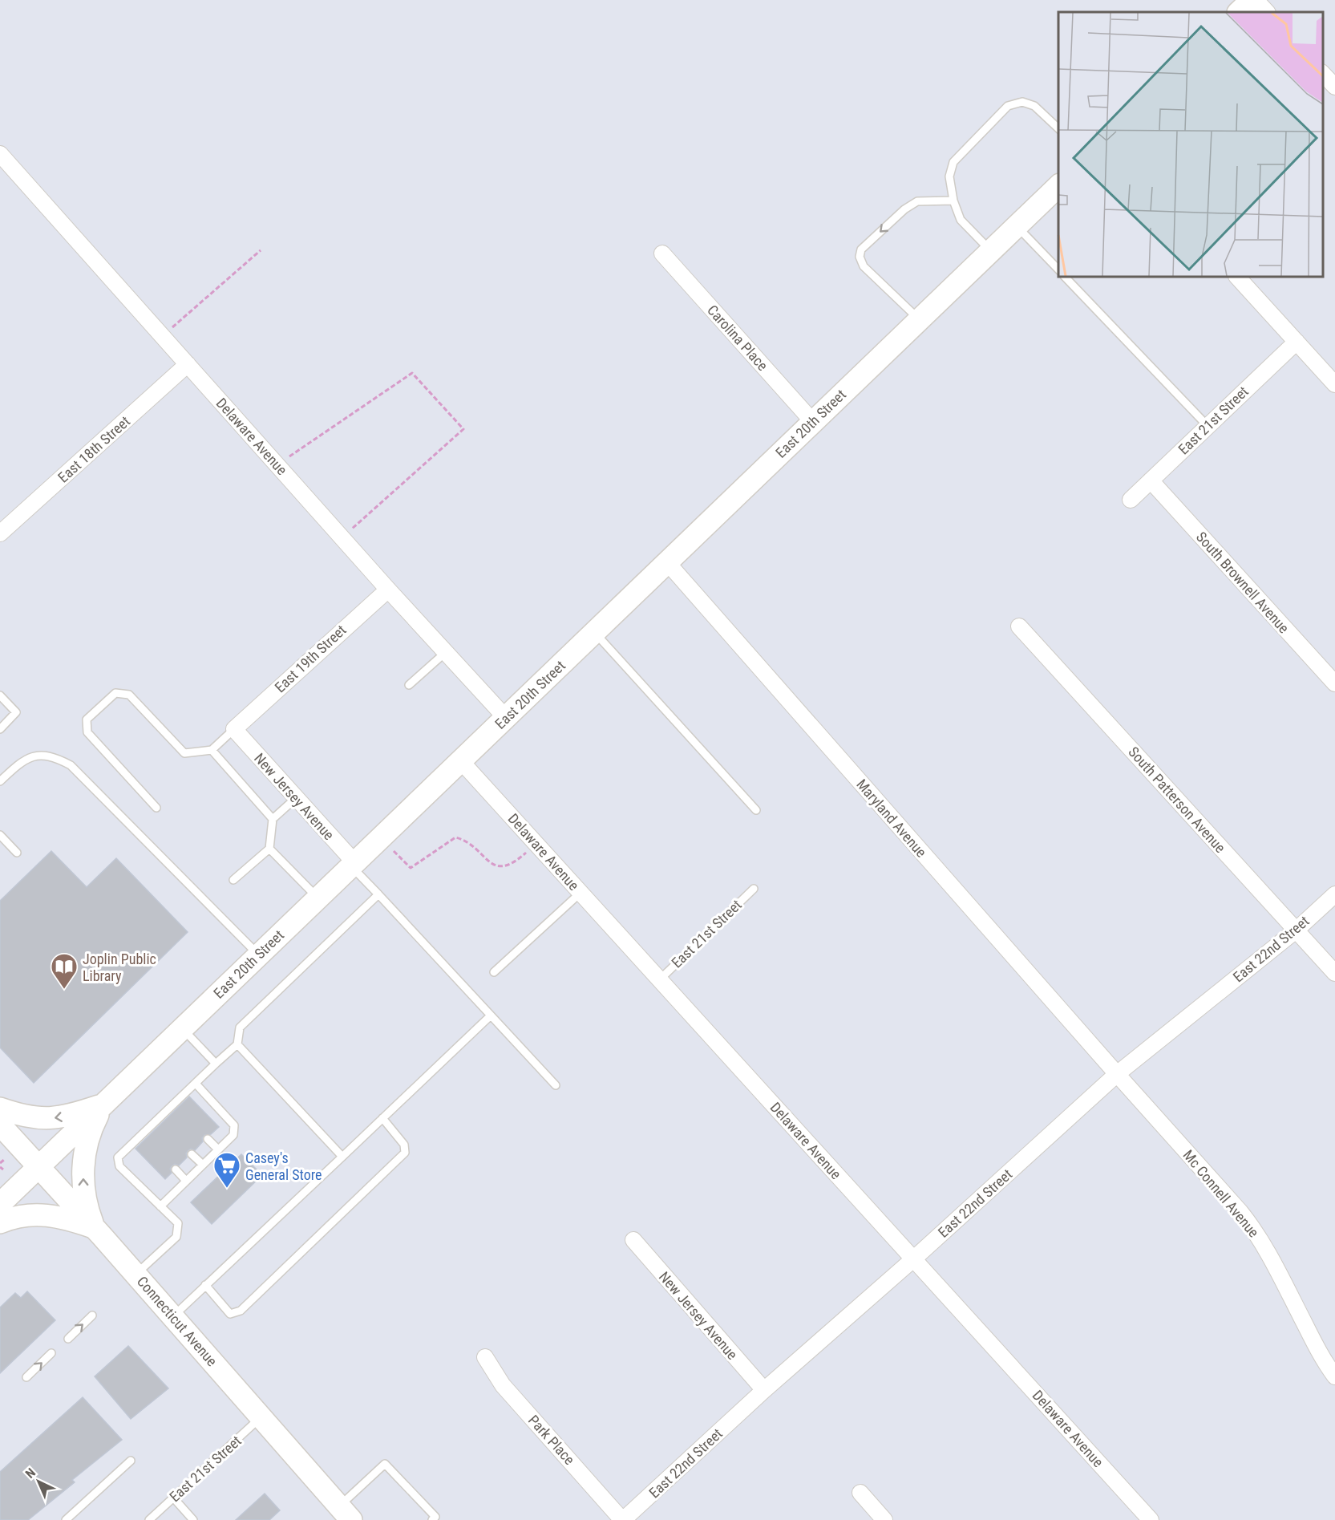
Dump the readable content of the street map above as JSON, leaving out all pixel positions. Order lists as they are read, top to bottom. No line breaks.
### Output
{"streets":{"main road":["East 20th Street","Connecticut Avenue"],"street":["Carolina Place","East 21st Street","Delaware Avenue","East 18th Street","South Brownell Avenue","East 19th Street","New Jersey Avenue","South Patterson Avenue","Maryland Avenue","East 22nd Street","Mc Connell Avenue","Park Place"]},"crossings":[["Carolina Place","East 20th Street"],["East 21st Street","Delaware Avenue"],["East 21st Street","South Brownell Avenue"],["East 21st Street","Connecticut Avenue"],["East 20th Street","Delaware Avenue"],["East 20th Street","New Jersey Avenue"],["East 20th Street","Maryland Avenue"],["East 20th Street","Connecticut Avenue"],["Delaware Avenue","East 18th Street"],["Delaware Avenue","East 19th Street"],["Delaware Avenue","East 22nd Street"],["East 19th Street","New Jersey Avenue"],["New Jersey Avenue","East 22nd Street"],["South Patterson Avenue","East 22nd Street"],["Maryland Avenue","East 22nd Street"],["Maryland Avenue","Mc Connell Avenue"],["East 22nd Street","Mc Connell Avenue"],["East 22nd Street","Park Place"]],"places":{"library":["Joplin Public Library"],"supermarket":["Casey's General Store"]},"north":"top left"}
